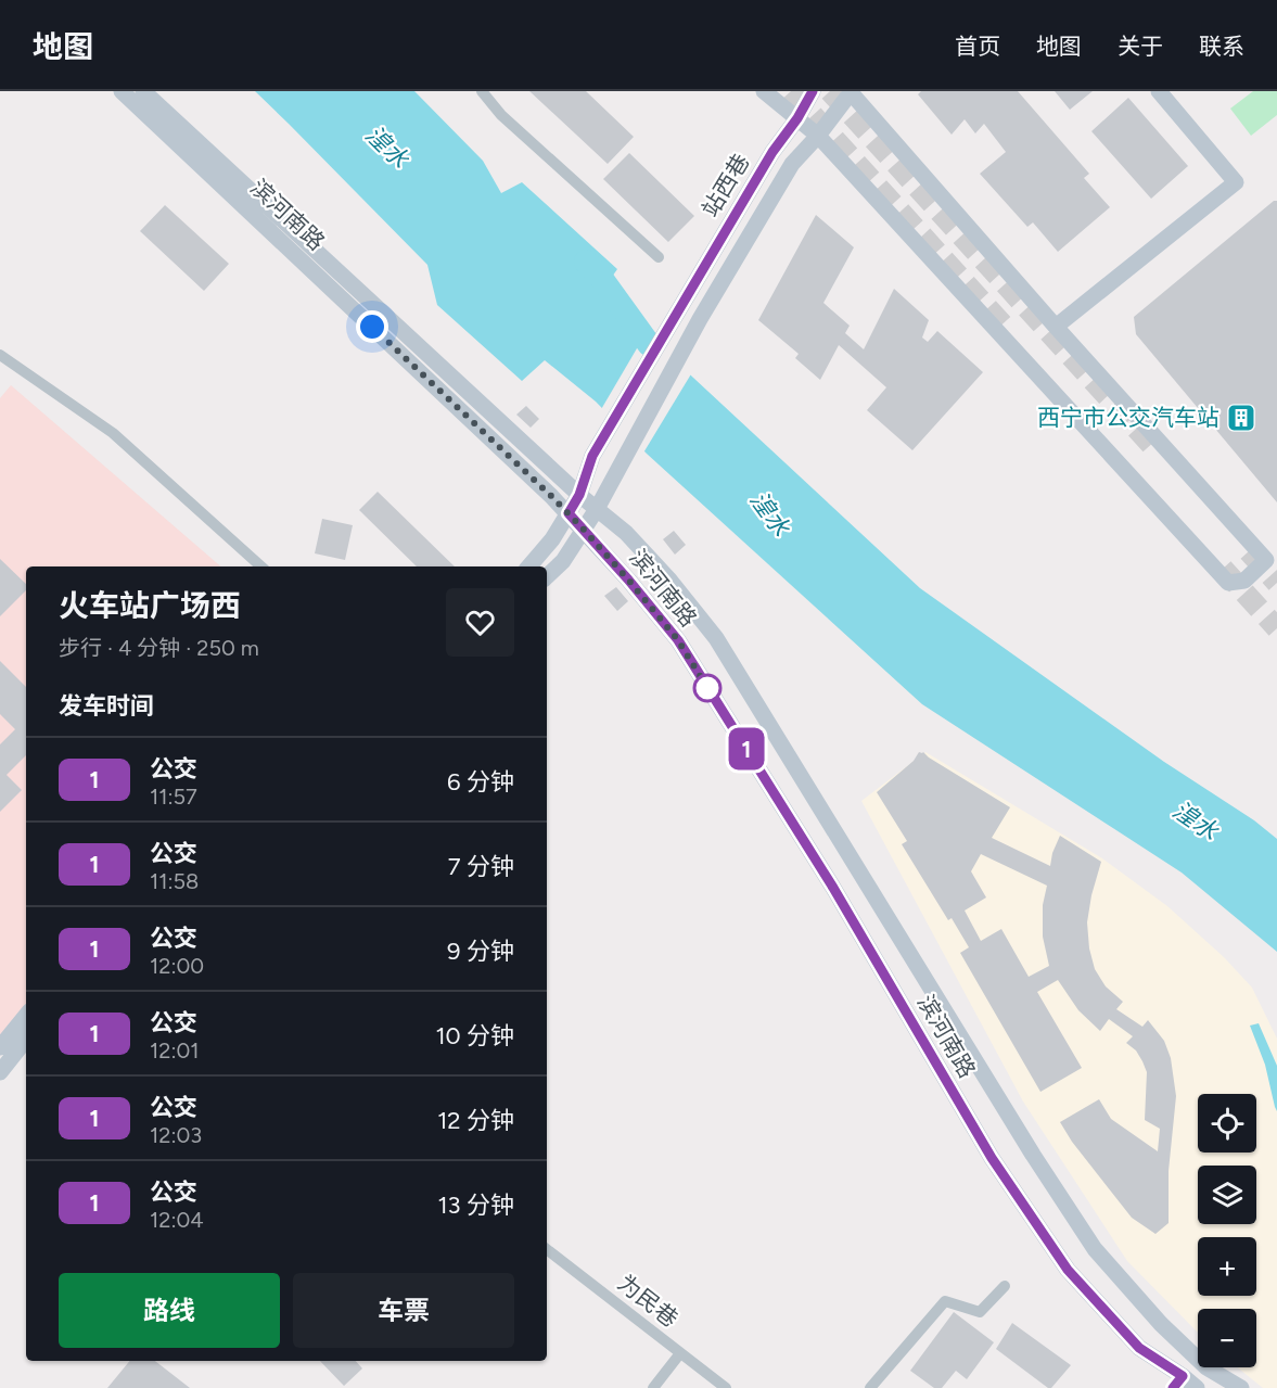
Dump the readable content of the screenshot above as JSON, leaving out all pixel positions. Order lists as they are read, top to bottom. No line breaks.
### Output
{"streets":{"main road":["站西巷","滨河南路"],"street":["为民巷"]},"crossings":[["站西巷","滨河南路"]],"water":["湟水"],"places":{"building":["西宁市公交汽车站"]},"lines":["bus line 1"],"page":{"header":"地图","nav":["首页","地图","关于","联系"],"on_map":"1","heading":[["火车站广场西","步行 · 4 分钟 · 250 m"],"发车时间"],"list":[{"mark":"1","name":"公交","note":"11:57","value":"6 分钟"},{"mark":"1","name":"公交","note":"11:58","value":"7 分钟"},{"mark":"1","name":"公交","note":"12:00","value":"9 分钟"},{"mark":"1","name":"公交","note":"12:01","value":"10 分钟"},{"mark":"1","name":"公交","note":"12:03","value":"12 分钟"},{"mark":"1","name":"公交","note":"12:04","value":"13 分钟"}],"map_buttons":["+","−"],"buttons":["路线","车票"]}}
